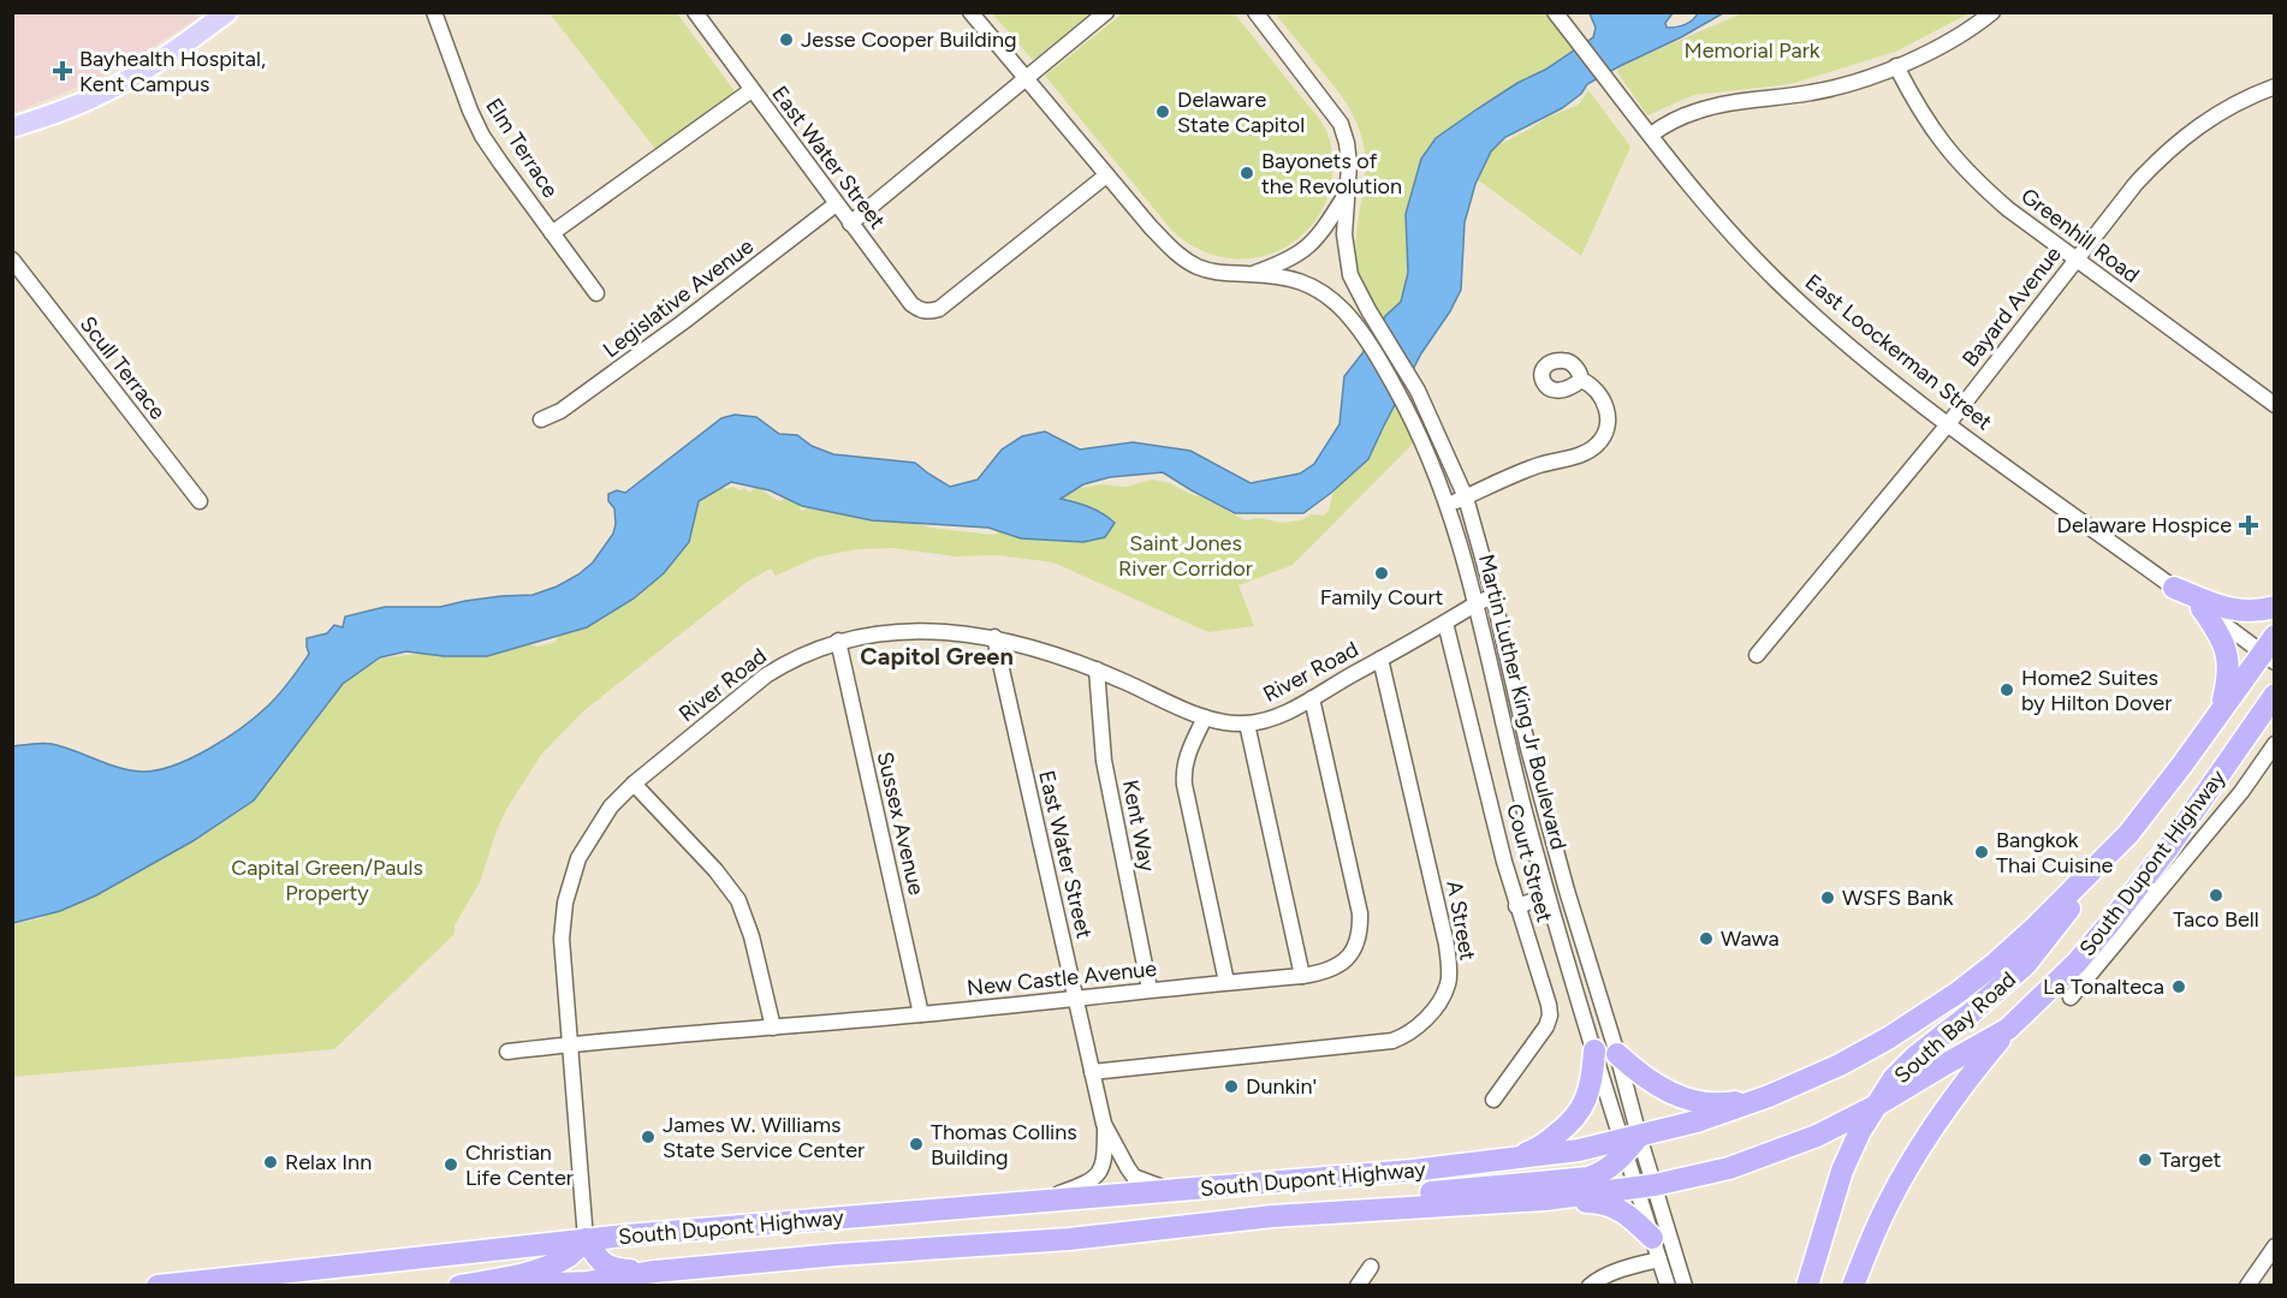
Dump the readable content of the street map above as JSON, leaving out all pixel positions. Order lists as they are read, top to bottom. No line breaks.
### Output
{"streets":{"highway":["South Dupont Highway","South Bay Road"],"street":["Elm Terrace","East Water Street","Greenhill Road","Legislative Avenue","Bayard Avenue","East Loockerman Street","Scull Terrace","River Road","Martin Luther King Jr Boulevard","Sussex Avenue","Kent Way","Court Street","A Street","New Castle Avenue"]},"crossings":[["East Water Street","Legislative Avenue"],["East Water Street","River Road"],["East Water Street","Martin Luther King Jr Boulevard"],["East Water Street","South Dupont Highway"],["East Water Street","A Street"],["East Water Street","New Castle Avenue"],["Greenhill Road","Bayard Avenue"],["Bayard Avenue","East Loockerman Street"],["East Loockerman Street","South Dupont Highway"],["River Road","Martin Luther King Jr Boulevard"],["River Road","Sussex Avenue"],["River Road","Kent Way"],["River Road","Court Street"],["River Road","South Dupont Highway"],["River Road","A Street"],["River Road","New Castle Avenue"],["Martin Luther King Jr Boulevard","South Dupont Highway"],["Sussex Avenue","New Castle Avenue"],["Kent Way","New Castle Avenue"],["South Dupont Highway","South Bay Road"]],"districts":["Capitol Green"],"parks":["Memorial Park","Saint Jones River Corridor","Capital Green/Pauls Property"],"places":{"other":["Jesse Cooper Building","Delaware State Capitol","Bayonets of the Revolution","Family Court","Home2 Suites by Hilton Dover","Bangkok Thai Cuisine","Taco Bell","WSFS Bank","Wawa","La Tonalteca","Dunkin'","James W. Williams State Service Center","Thomas Collins Building","Target","Relax Inn","Christian Life Center"],"health":["Bayhealth Hospital, Kent Campus","Delaware Hospice"]}}
